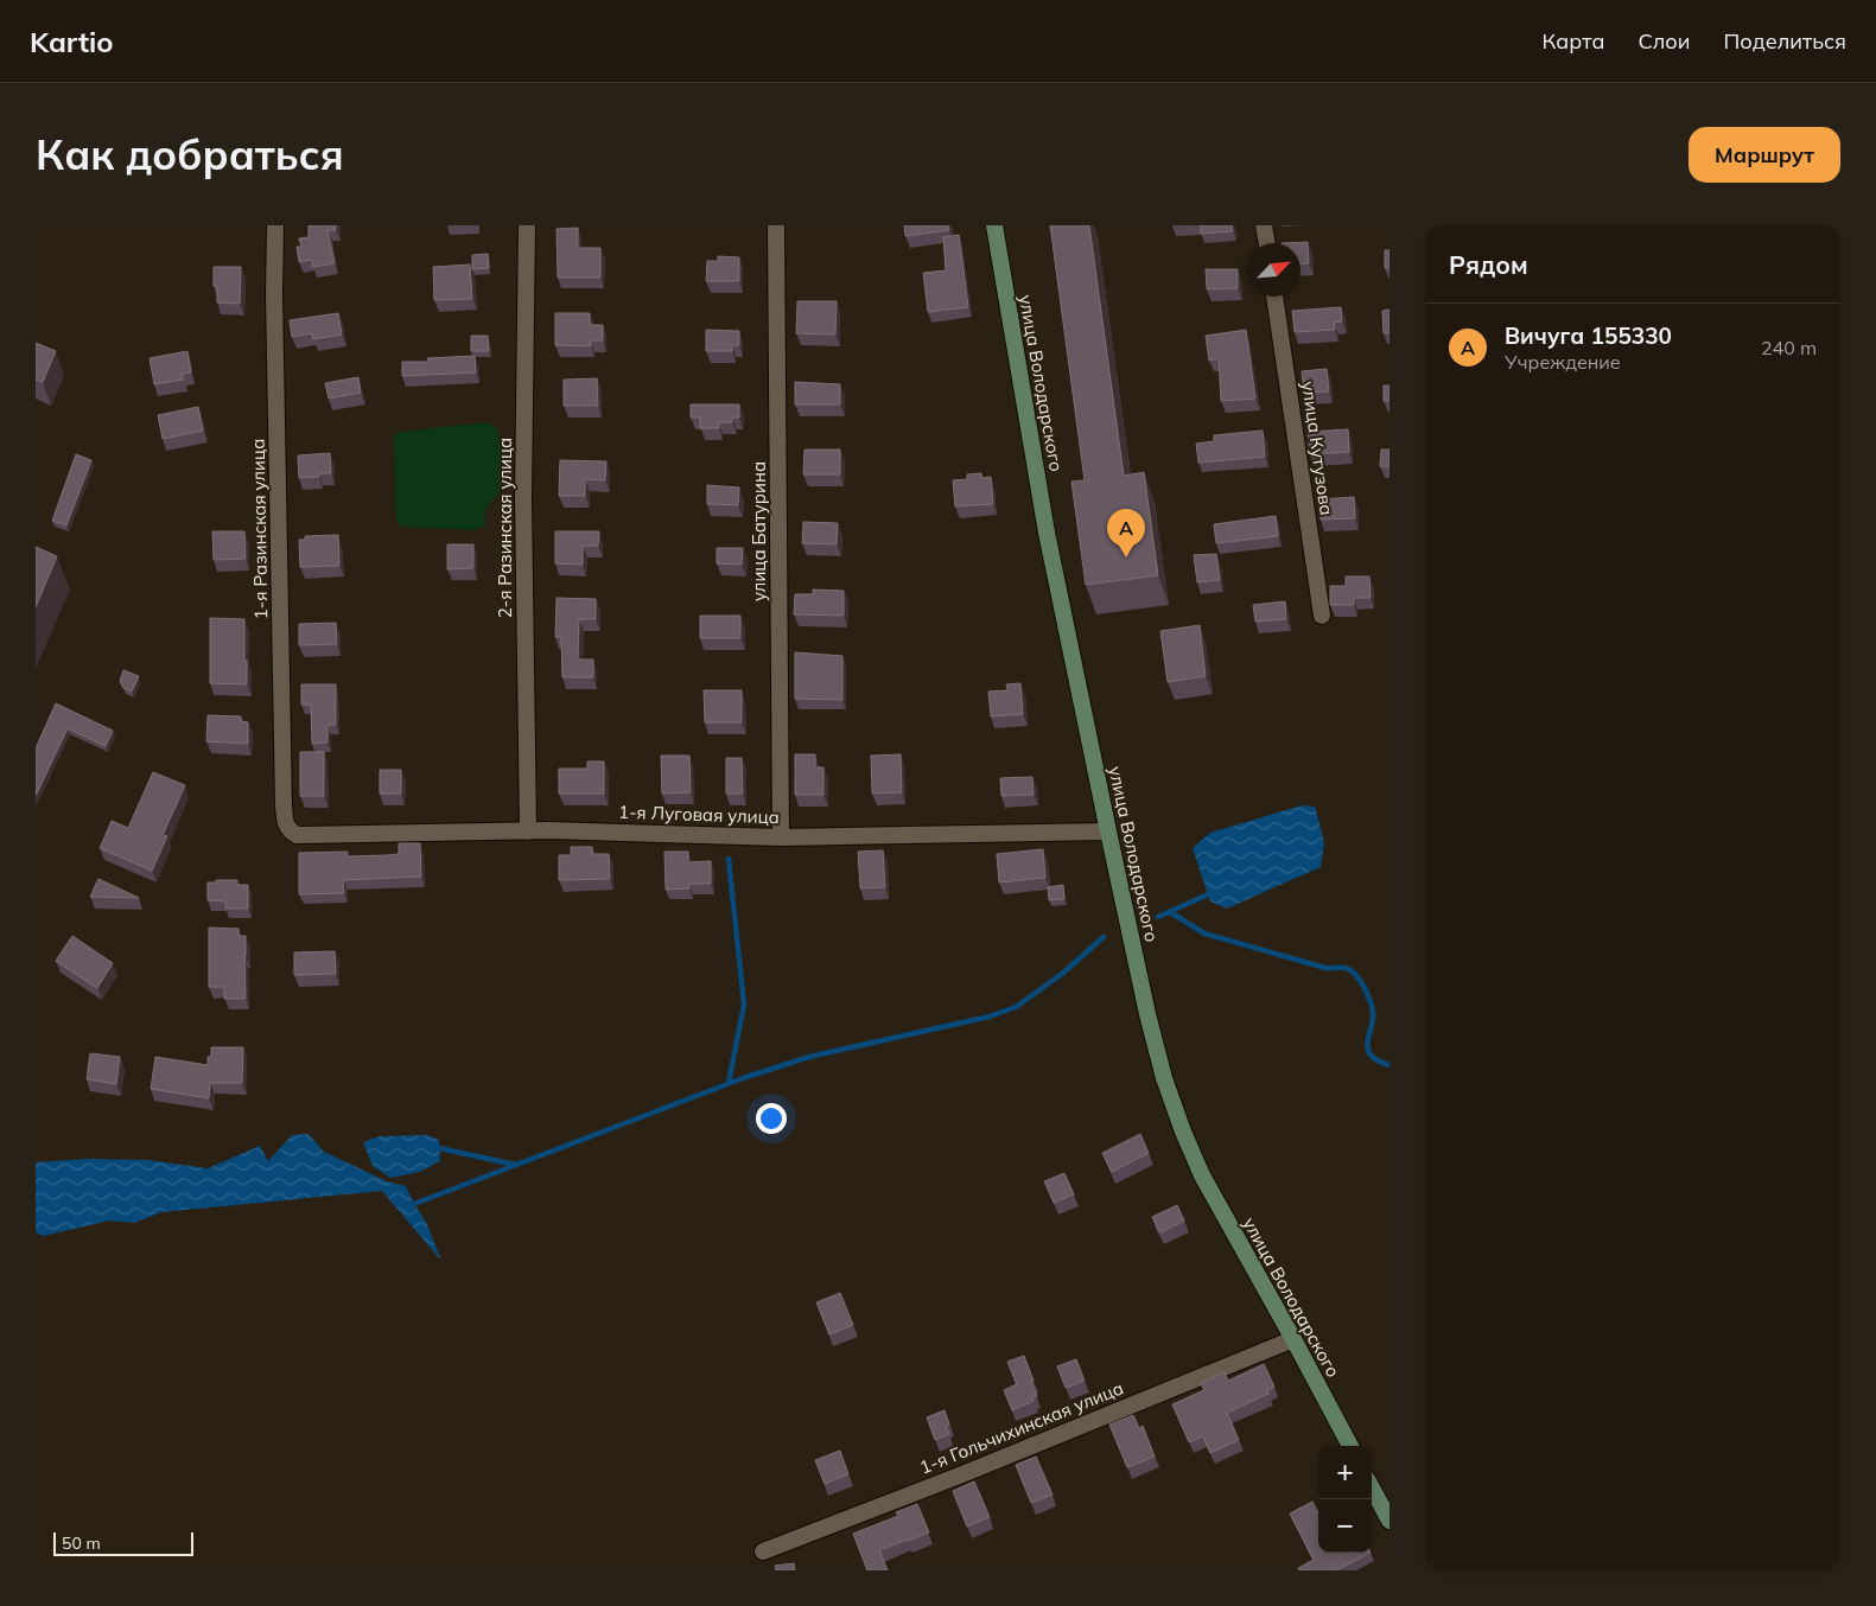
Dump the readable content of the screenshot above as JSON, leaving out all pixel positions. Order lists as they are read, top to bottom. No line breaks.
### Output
{"streets":{"main road":["улица Володарского"],"street":["улица Кутузова","2-я Разинская улица","1-я Разинская улица","улица Батурина","1-я Луговая улица","1-я Гольчихинская улица"]},"crossings":[["улица Володарского","1-я Луговая улица"],["улица Володарского","1-я Гольчихинская улица"],["2-я Разинская улица","1-я Луговая улица"],["1-я Разинская улица","1-я Луговая улица"],["улица Батурина","1-я Луговая улица"]],"scale_bar":"50 m","north":"top right","page":{"header":"Kartio","nav":["Карта","Слои","Поделиться"],"buttons":"Маршрут","title":"Как добраться","heading":"Рядом","list":[{"mark":"A","name":"Вичуга 155330","note":"Учреждение","value":"240 m"}],"pins":"A","map_buttons":["+","−"],"scale":"50 m"}}
